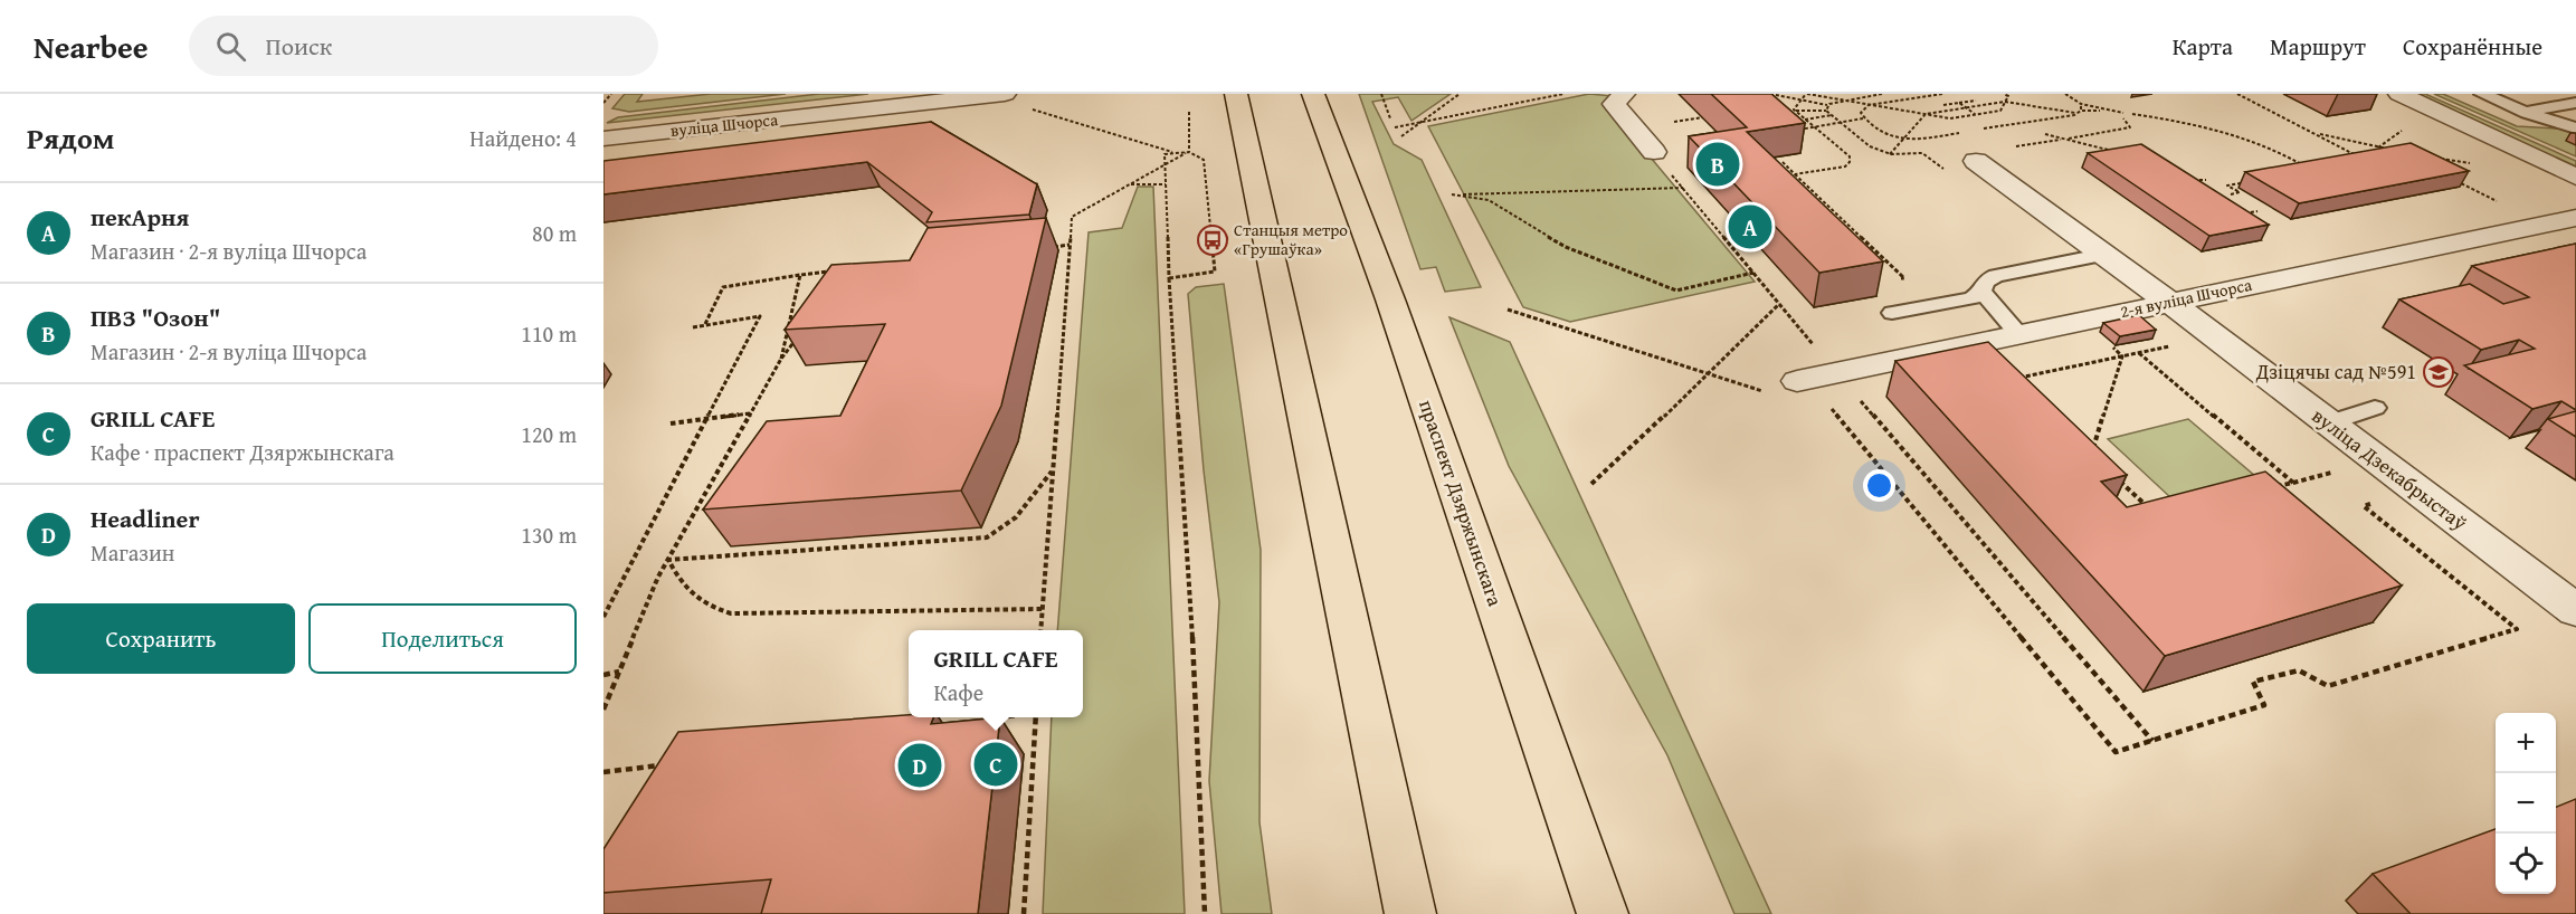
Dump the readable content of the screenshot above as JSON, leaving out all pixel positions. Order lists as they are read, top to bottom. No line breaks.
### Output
{"streets":{"main road":["праспект Дзяржынскага"],"street":["вуліца Шчорса","2-я вуліца Шчорса","вуліца Дзекабрыстаў"]},"crossings":[["2-я вуліца Шчорса","вуліца Дзекабрыстаў"]],"places":{"bus stop":["Станцыя метро «Грушаўка»"],"school or university":["Дзіцячы сад №591"]},"page":{"header":"Nearbee","search":"Поиск","nav":["Карта","Маршрут","Сохранённые"],"heading":["Рядом","Найдено: 4"],"pins":["B","A","C","D"],"list":[{"mark":"A","name":"пекАрня","note":"Магазин · 2-я вуліца Шчорса","value":"80 m"},{"mark":"B","name":"ПВЗ \"Озон\"","note":"Магазин · 2-я вуліца Шчорса","value":"110 m"},{"mark":"C","name":"GRILL CAFE","note":"Кафе · праспект Дзяржынскага","value":"120 m"},{"mark":"D","name":"Headliner","note":"Магазин","value":"130 m"}],"buttons":["Сохранить","Поделиться"],"popup":["GRILL CAFE","Кафе"],"map_buttons":["+","−"]}}
